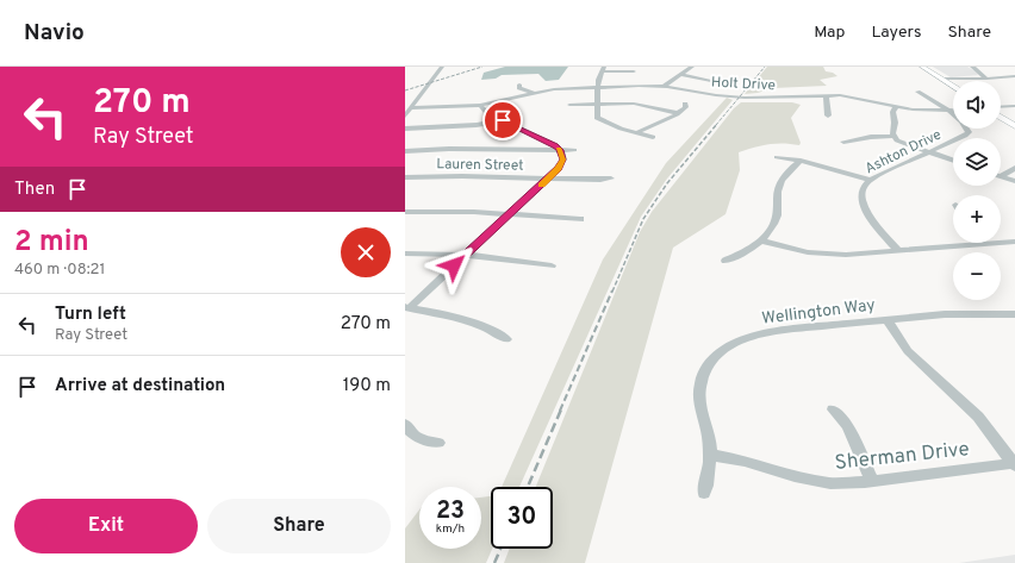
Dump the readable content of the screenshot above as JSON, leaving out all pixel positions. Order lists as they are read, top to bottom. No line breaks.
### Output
{"streets":{"street":["Holt Drive","Ashton Drive","Lauren Street","Wellington Way","Sherman Drive"]},"crossings":[["Holt Drive","Ashton Drive"],["Wellington Way","Sherman Drive"]],"page":{"header":"Navio","nav":["Map","Layers","Share"],"turn":["270 m","Ray Street"],"map_buttons":["+","−"],"then":"Then","heading":["2 min","460 m · 08:21"],"list":[{"name":"Turn left","note":"Ray Street","value":"270 m"},{"name":"Arrive at destination","value":"190 m"}],"speed":"23 km/h","limit":"30","buttons":["Exit","Share"]}}
